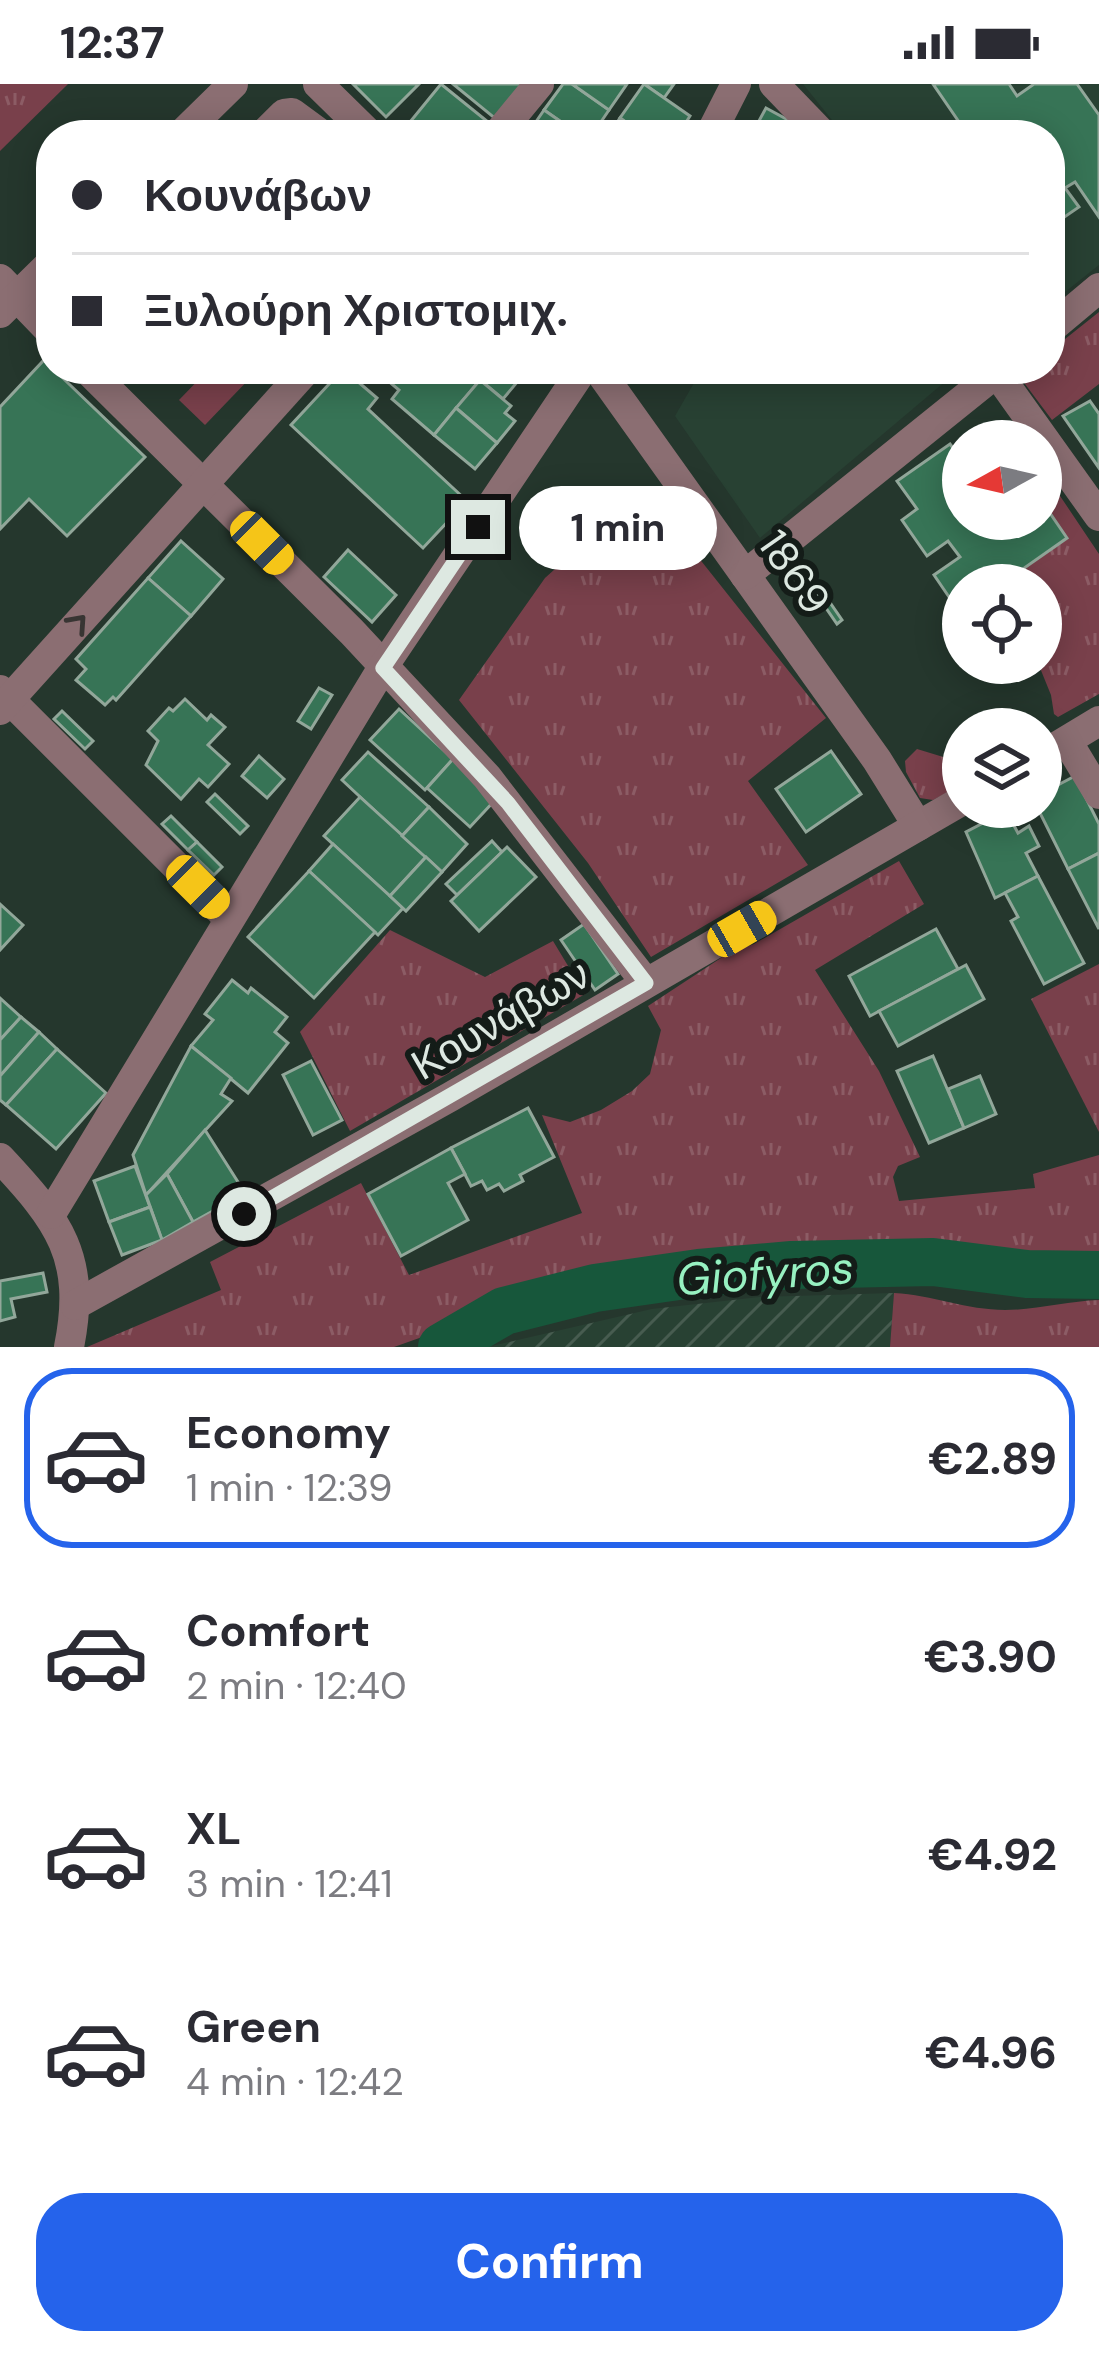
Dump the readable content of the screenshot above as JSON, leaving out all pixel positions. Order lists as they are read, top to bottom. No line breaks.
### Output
{"streets":{"street":["1869","Κουνάβων"]},"crossings":[["1869","Κουνάβων"]],"water":["Giofyros"],"north":"left","page":{"status":"12:37","banner":["Κουνάβων","Ξυλούρη Χριστομιχ."],"bubble":"1 min","list":[{"name":"Economy","note":"1 min · 12:39","value":"€2.89"},{"name":"Comfort","note":"2 min · 12:40","value":"€3.90"},{"name":"XL","note":"3 min · 12:41","value":"€4.92"},{"name":"Green","note":"4 min · 12:42","value":"€4.96"}],"buttons":"Confirm"}}
